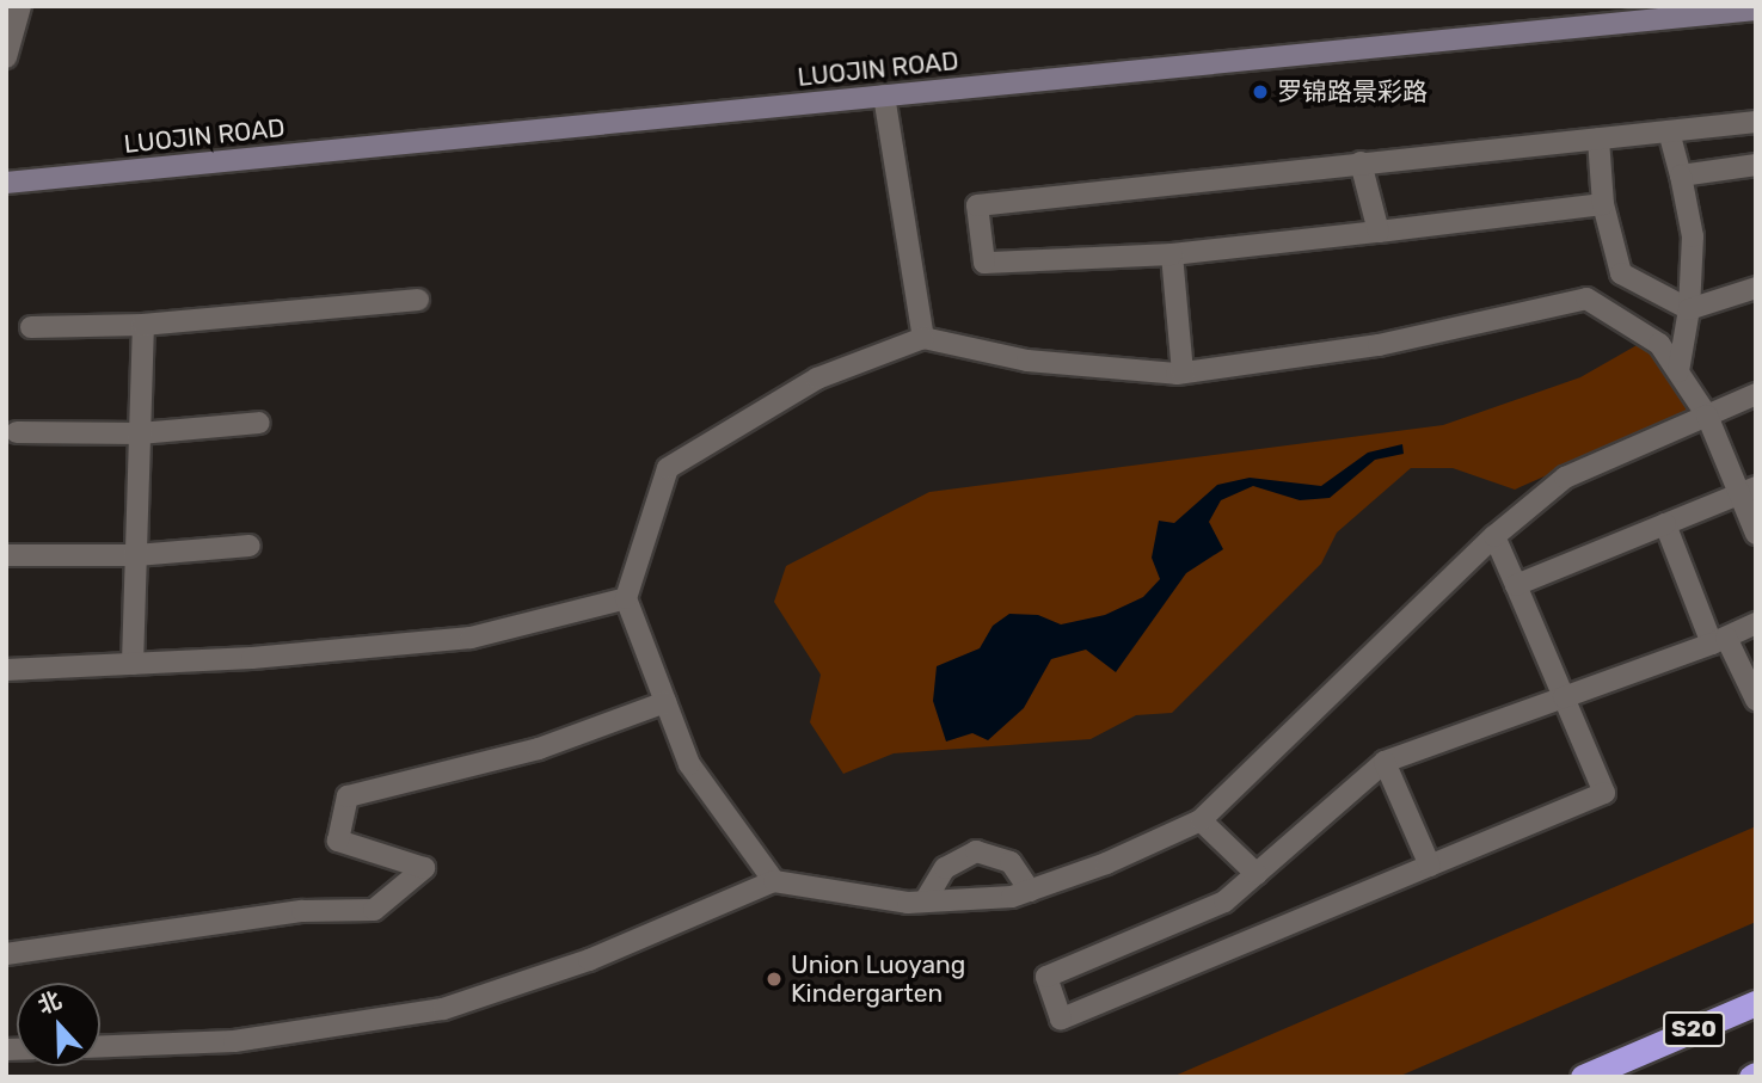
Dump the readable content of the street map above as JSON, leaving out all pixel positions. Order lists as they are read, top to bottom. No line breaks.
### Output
{"streets":{"highway":["S20"],"street":["LUOJIN ROAD"]},"places":["罗锦路景彩路","Union Luoyang Kindergarten"],"north":"top"}
